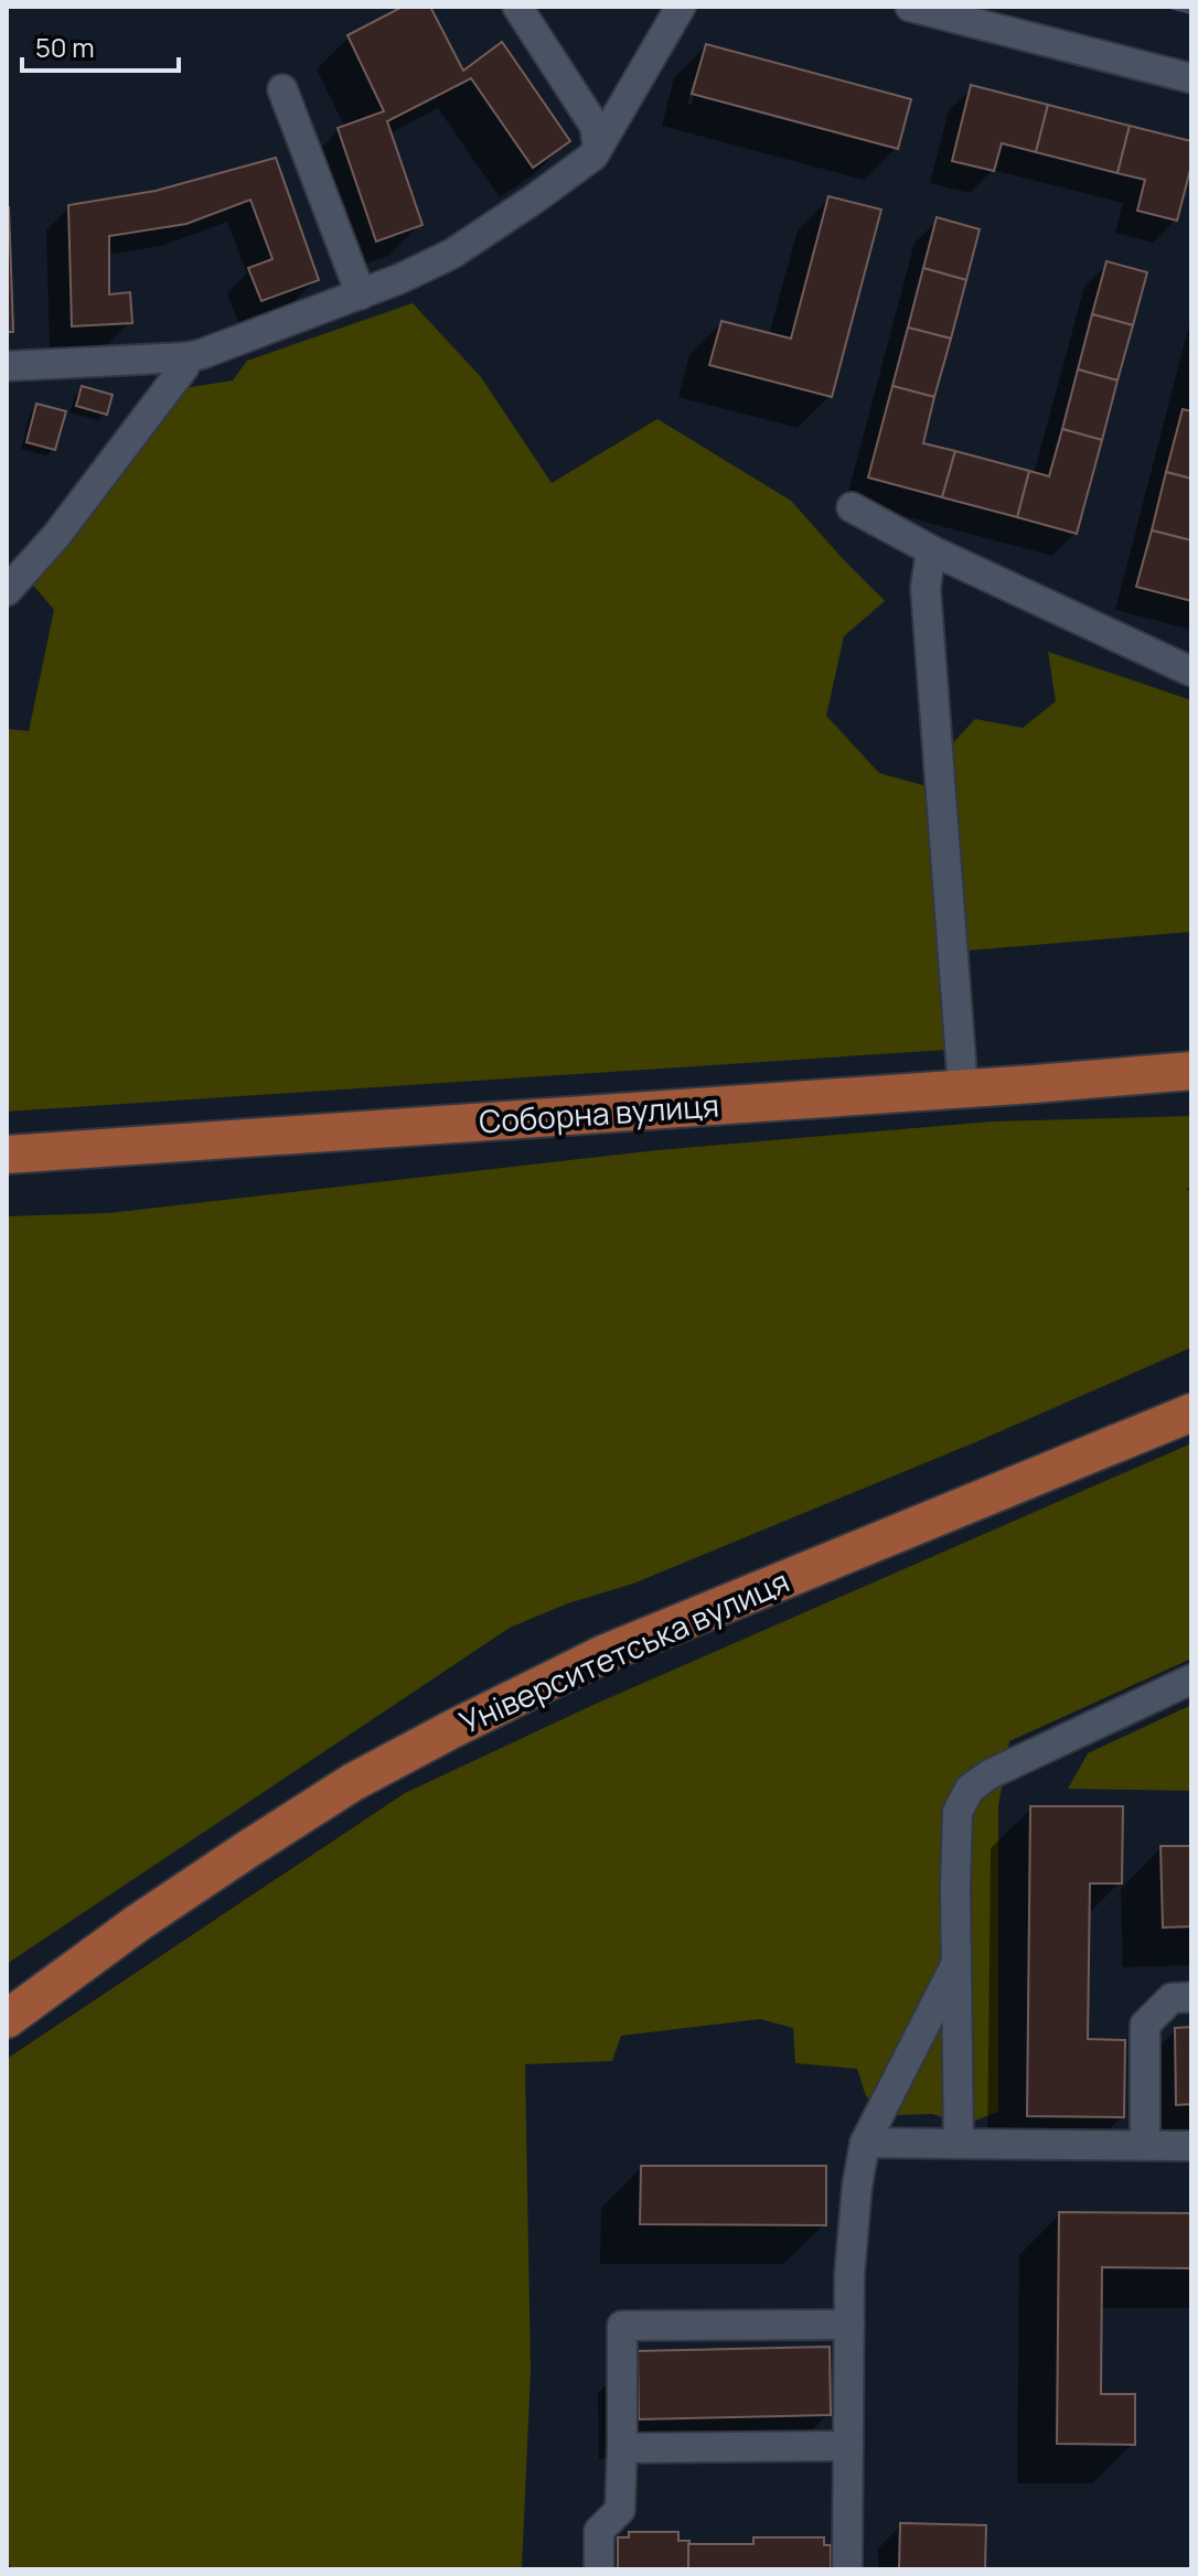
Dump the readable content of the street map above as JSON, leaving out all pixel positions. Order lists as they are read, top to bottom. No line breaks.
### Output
{"streets":{"main road":["Соборна вулиця","Університетська вулиця"]},"scale_bar":"50 m"}
